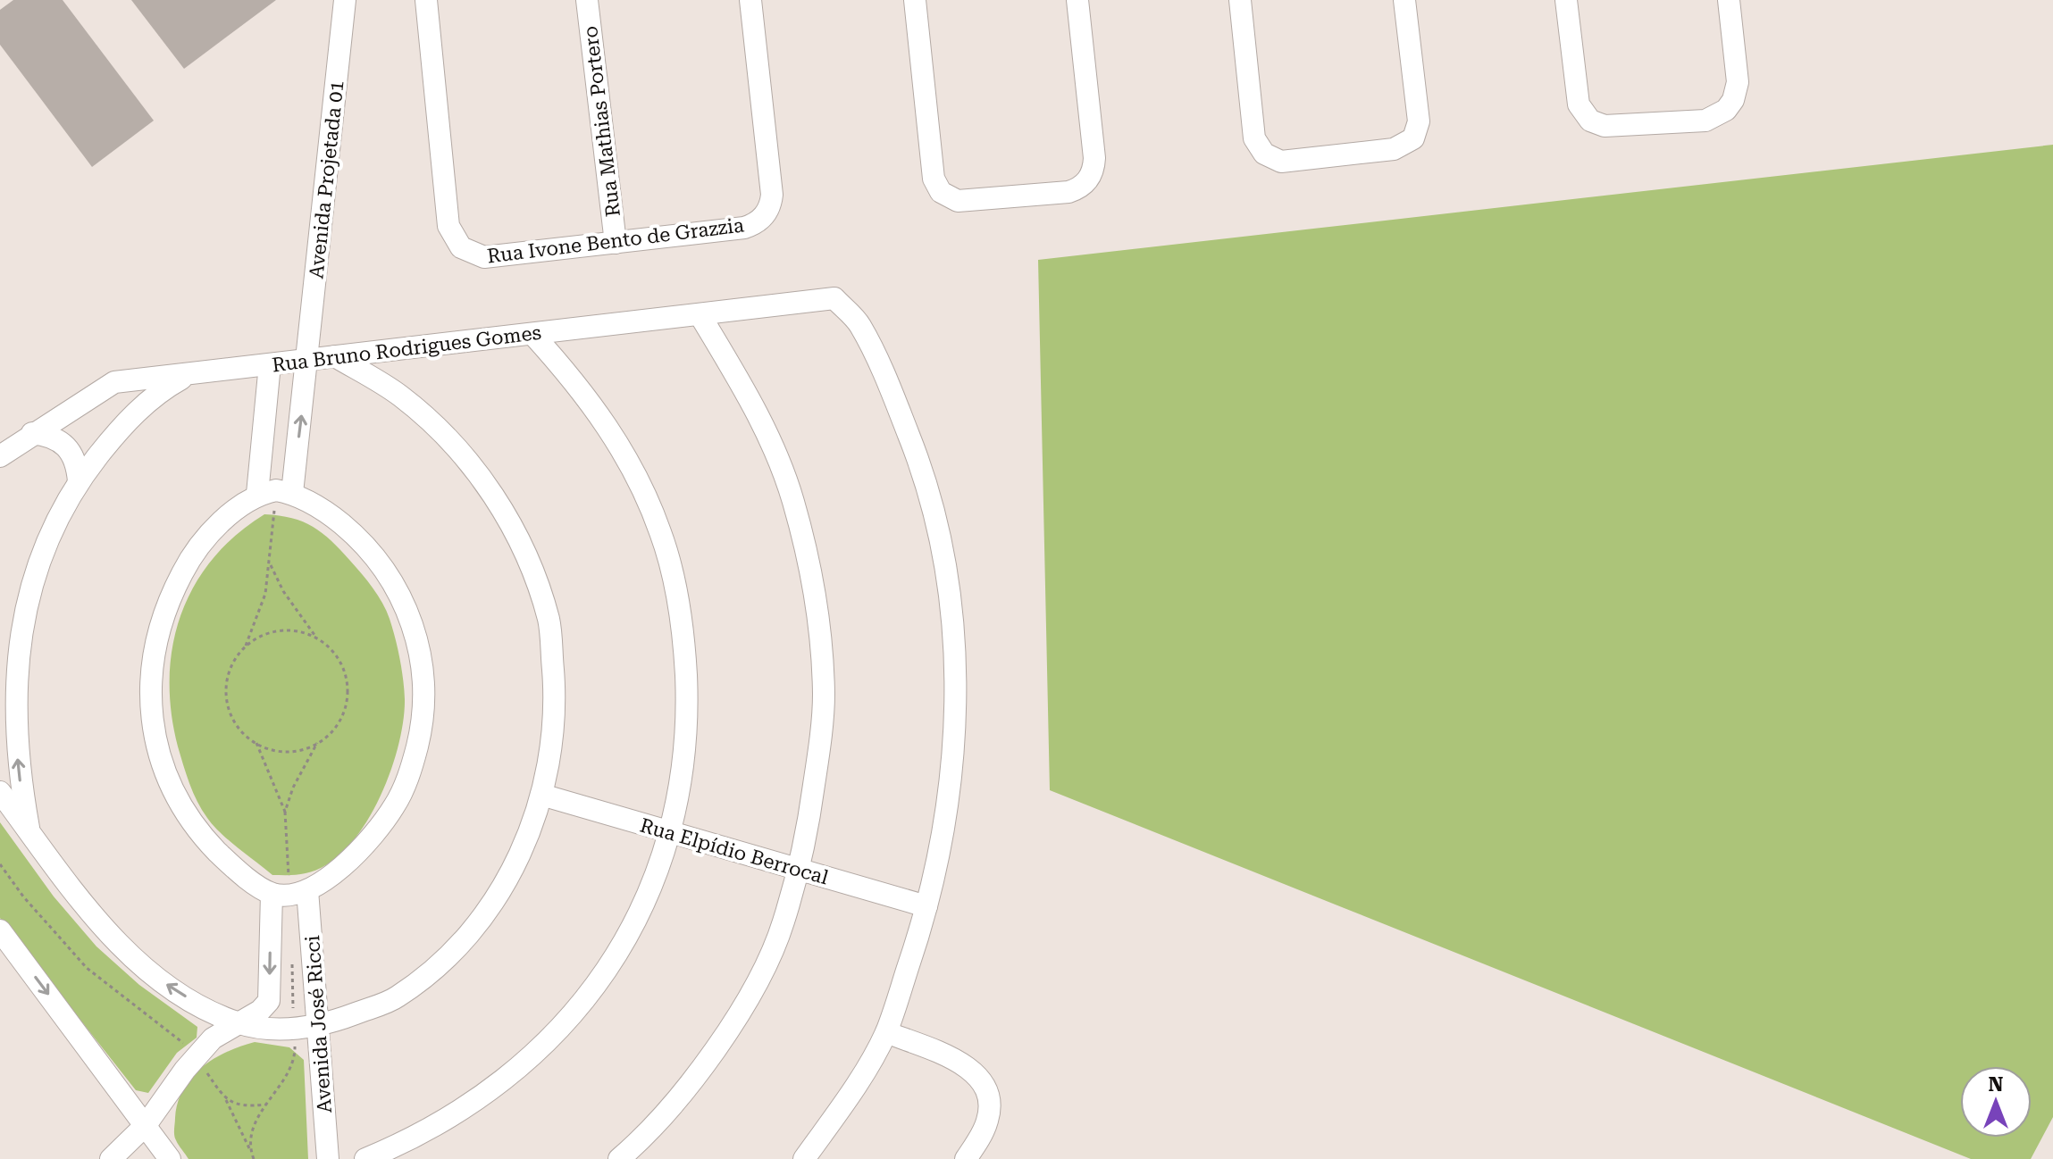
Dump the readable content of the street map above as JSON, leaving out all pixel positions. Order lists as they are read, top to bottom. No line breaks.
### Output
{"streets":{"street":["Rua Mathias Portero","Avenida Projetada 01","Rua Ivone Bento de Grazzia","Rua Bruno Rodrigues Gomes","Rua Elpídio Berrocal","Avenida José Ricci"]},"crossings":[["Rua Mathias Portero","Rua Ivone Bento de Grazzia"],["Avenida Projetada 01","Rua Bruno Rodrigues Gomes"],["Rua Bruno Rodrigues Gomes","Rua Elpídio Berrocal"]],"north":"top"}
